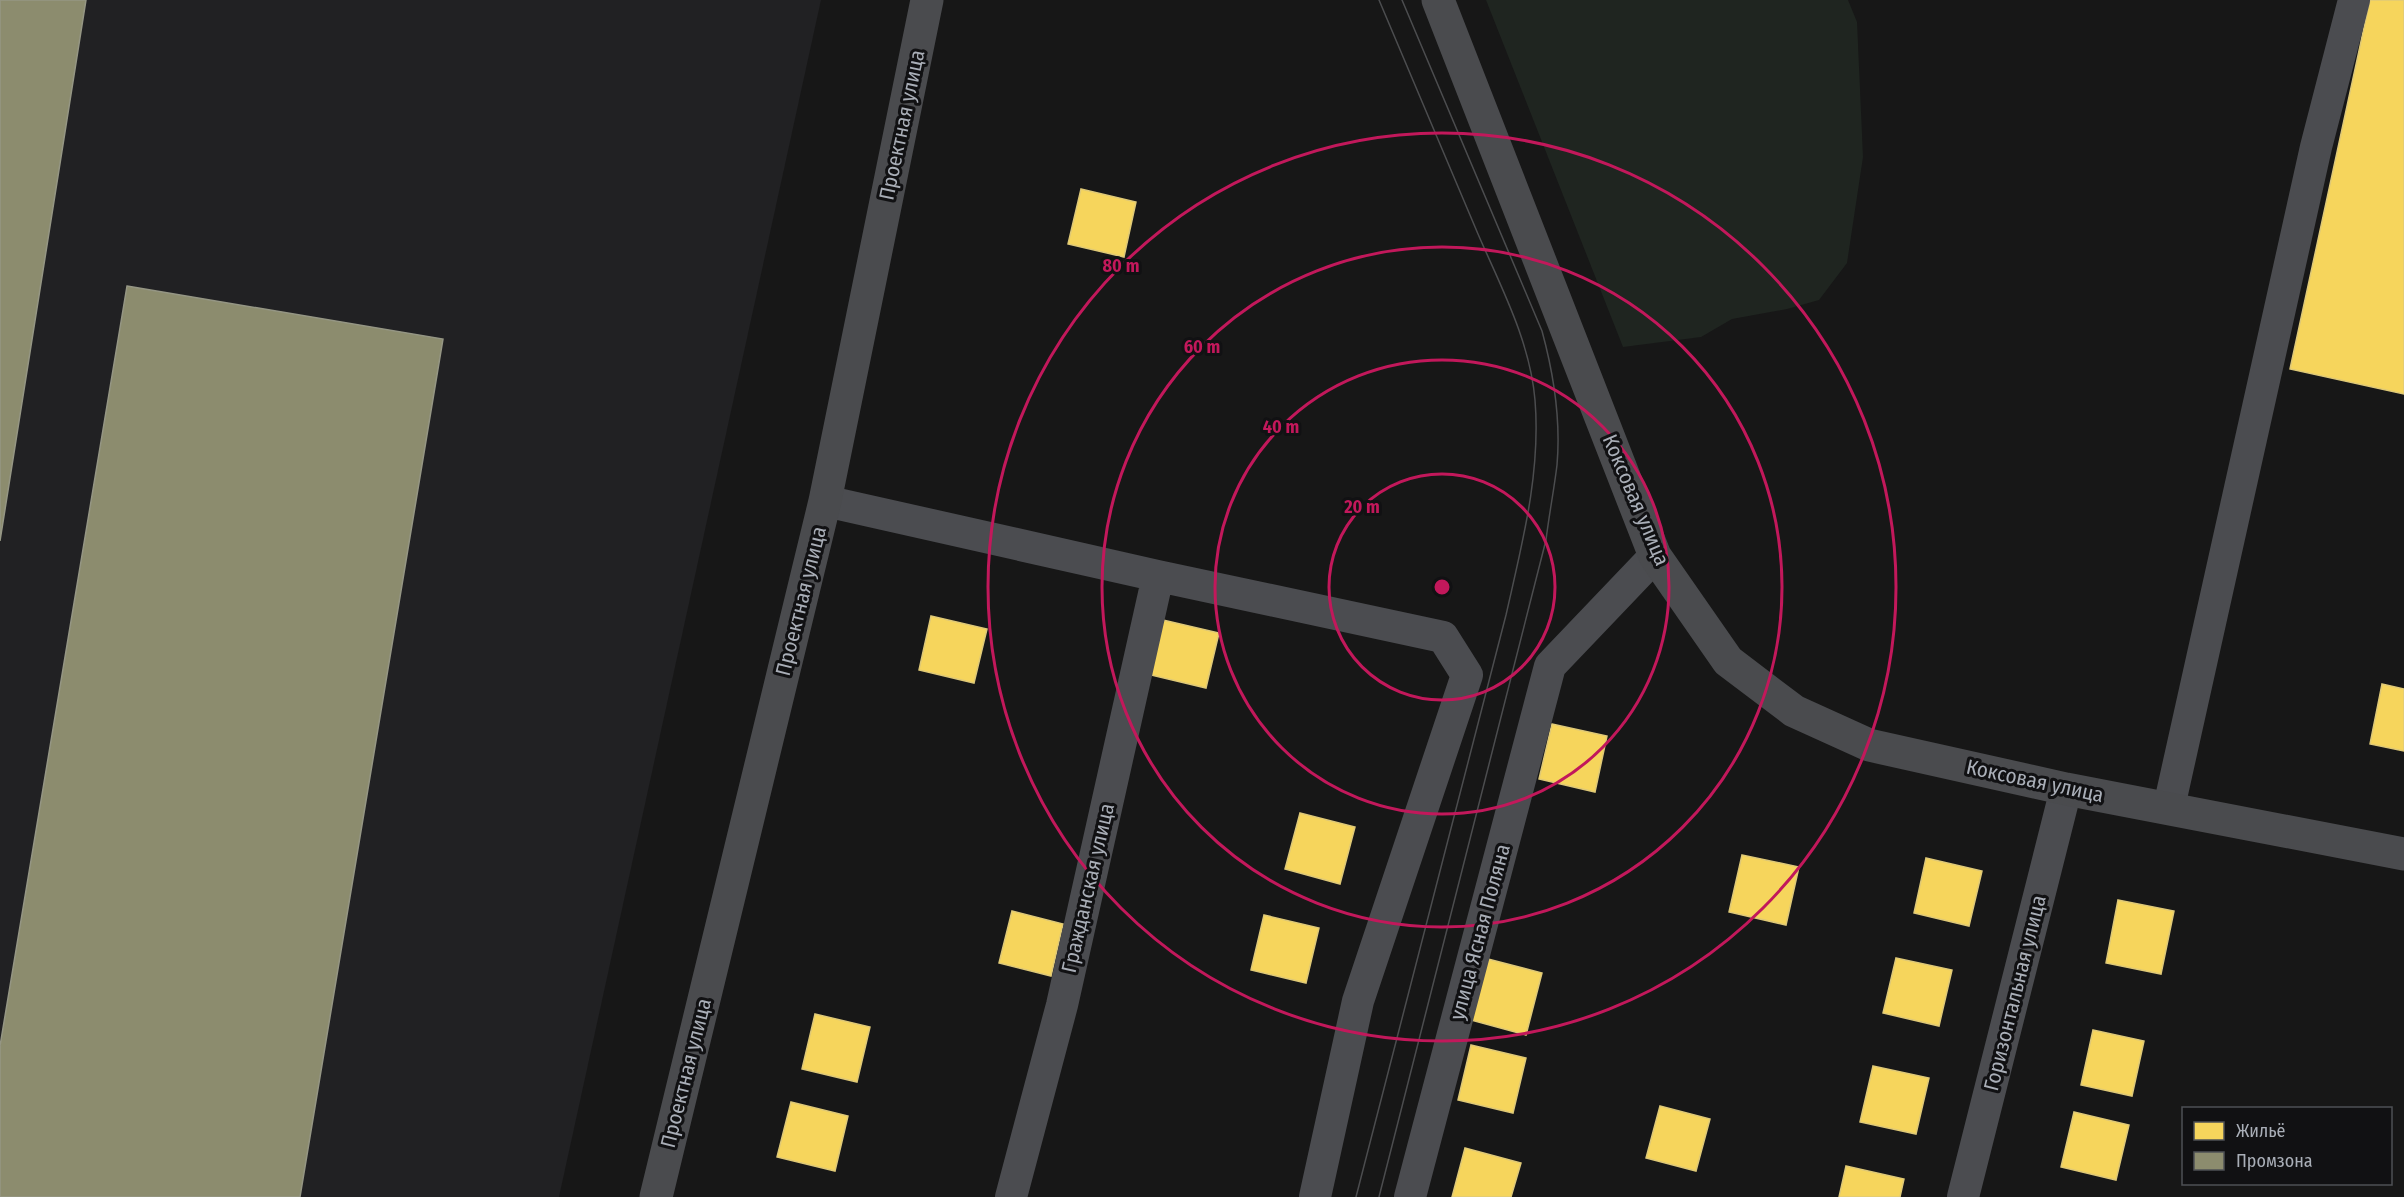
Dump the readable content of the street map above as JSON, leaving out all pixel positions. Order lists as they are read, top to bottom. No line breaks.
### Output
{"streets":{"main road":["Проектная улица","Коксовая улица"],"street":["Гражданская улица","улица Ясная Поляна","Горизонтальная улица"]},"crossings":[["Коксовая улица","улица Ясная Поляна"],["Коксовая улица","Горизонтальная улица"]],"legend":["Жильё","Промзона"],"rings":["80 m","60 m","40 m","20 m"]}
